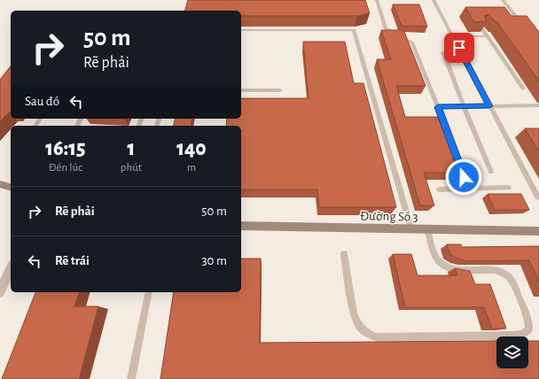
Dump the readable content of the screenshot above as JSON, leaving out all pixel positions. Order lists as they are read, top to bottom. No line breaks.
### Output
{"streets":{"street":["Đường Số 3"]},"page":{"turn":["50 m","Rẽ phải"],"then":"Sau đó","eta":["16:15","Đến lúc","1","phút","140","m"],"list":[{"name":"Rẽ phải","value":"50 m"},{"name":"Rẽ trái","value":"30 m"}]}}
